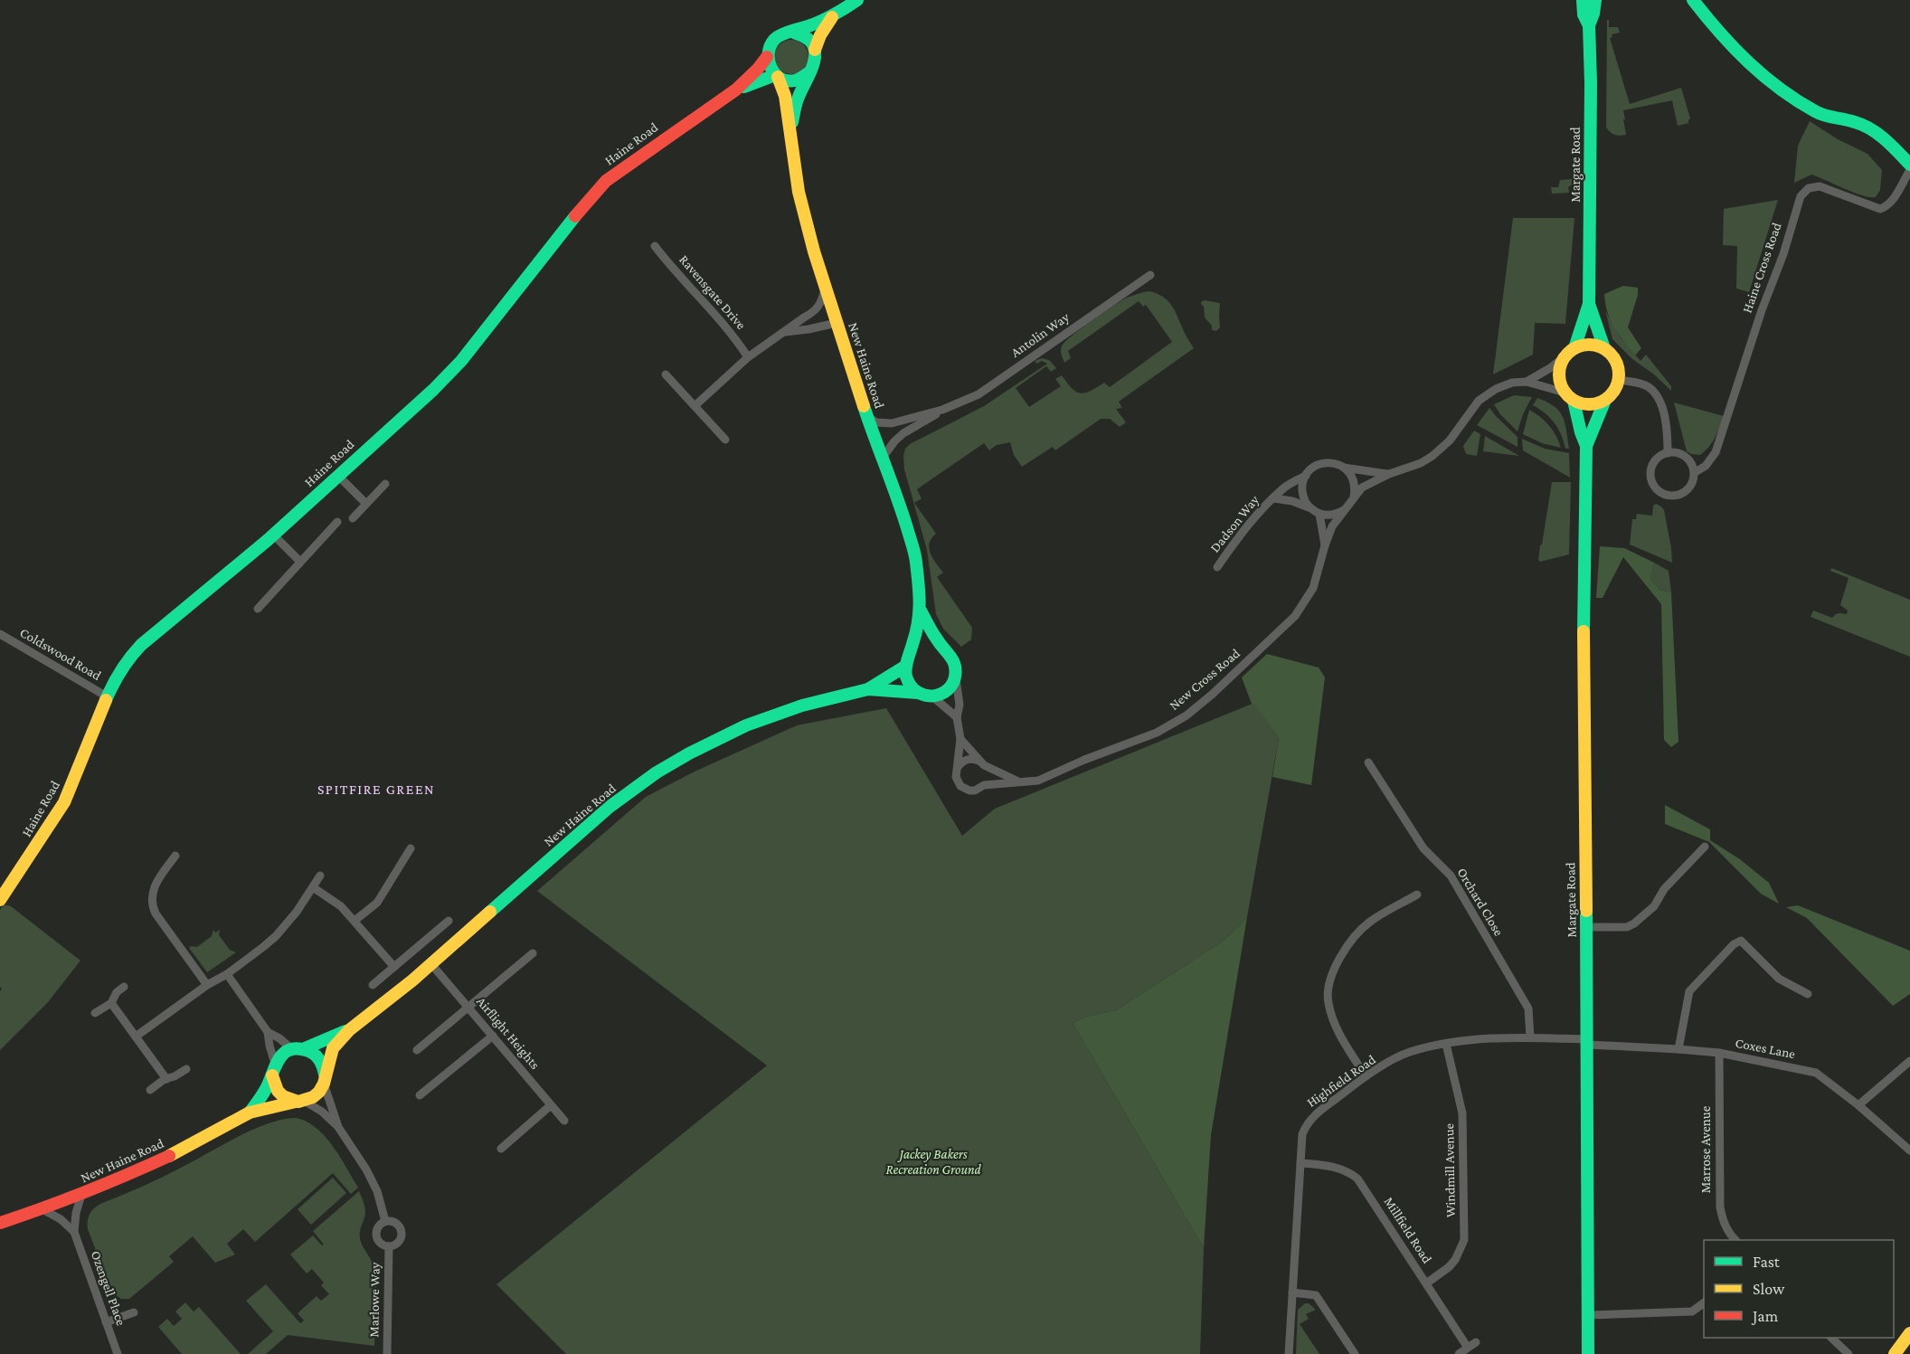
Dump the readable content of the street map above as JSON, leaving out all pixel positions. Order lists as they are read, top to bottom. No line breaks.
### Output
{"streets":{"main road":["Haine Road","Margate Road","New Haine Road"],"street":["Haine Cross Road","Ravensgate Drive","Antolin Way","Dadson Way","Coldswood Road","New Cross Road","Orchard Close","Airflight Heights","Coxes Lane","Highfield Road","Marrose Avenue","Windmill Avenue","Millfield Road","Ozengell Place","Marlowe Way"]},"crossings":[["Haine Road","New Haine Road"],["Haine Road","Coldswood Road"],["Margate Road","New Cross Road"],["Margate Road","Coxes Lane"],["Margate Road","Highfield Road"],["Antolin Way","New Haine Road"],["New Haine Road","New Cross Road"],["New Haine Road","Airflight Heights"],["New Haine Road","Ozengell Place"],["New Haine Road","Marlowe Way"],["Dadson Way","New Cross Road"],["Orchard Close","Highfield Road"],["Coxes Lane","Highfield Road"],["Coxes Lane","Marrose Avenue"],["Highfield Road","Windmill Avenue"],["Highfield Road","Millfield Road"],["Windmill Avenue","Millfield Road"]],"districts":["SPITFIRE GREEN"],"parks":["Jackey Bakers Recreation Ground"],"legend":["Fast","Slow","Jam"]}
